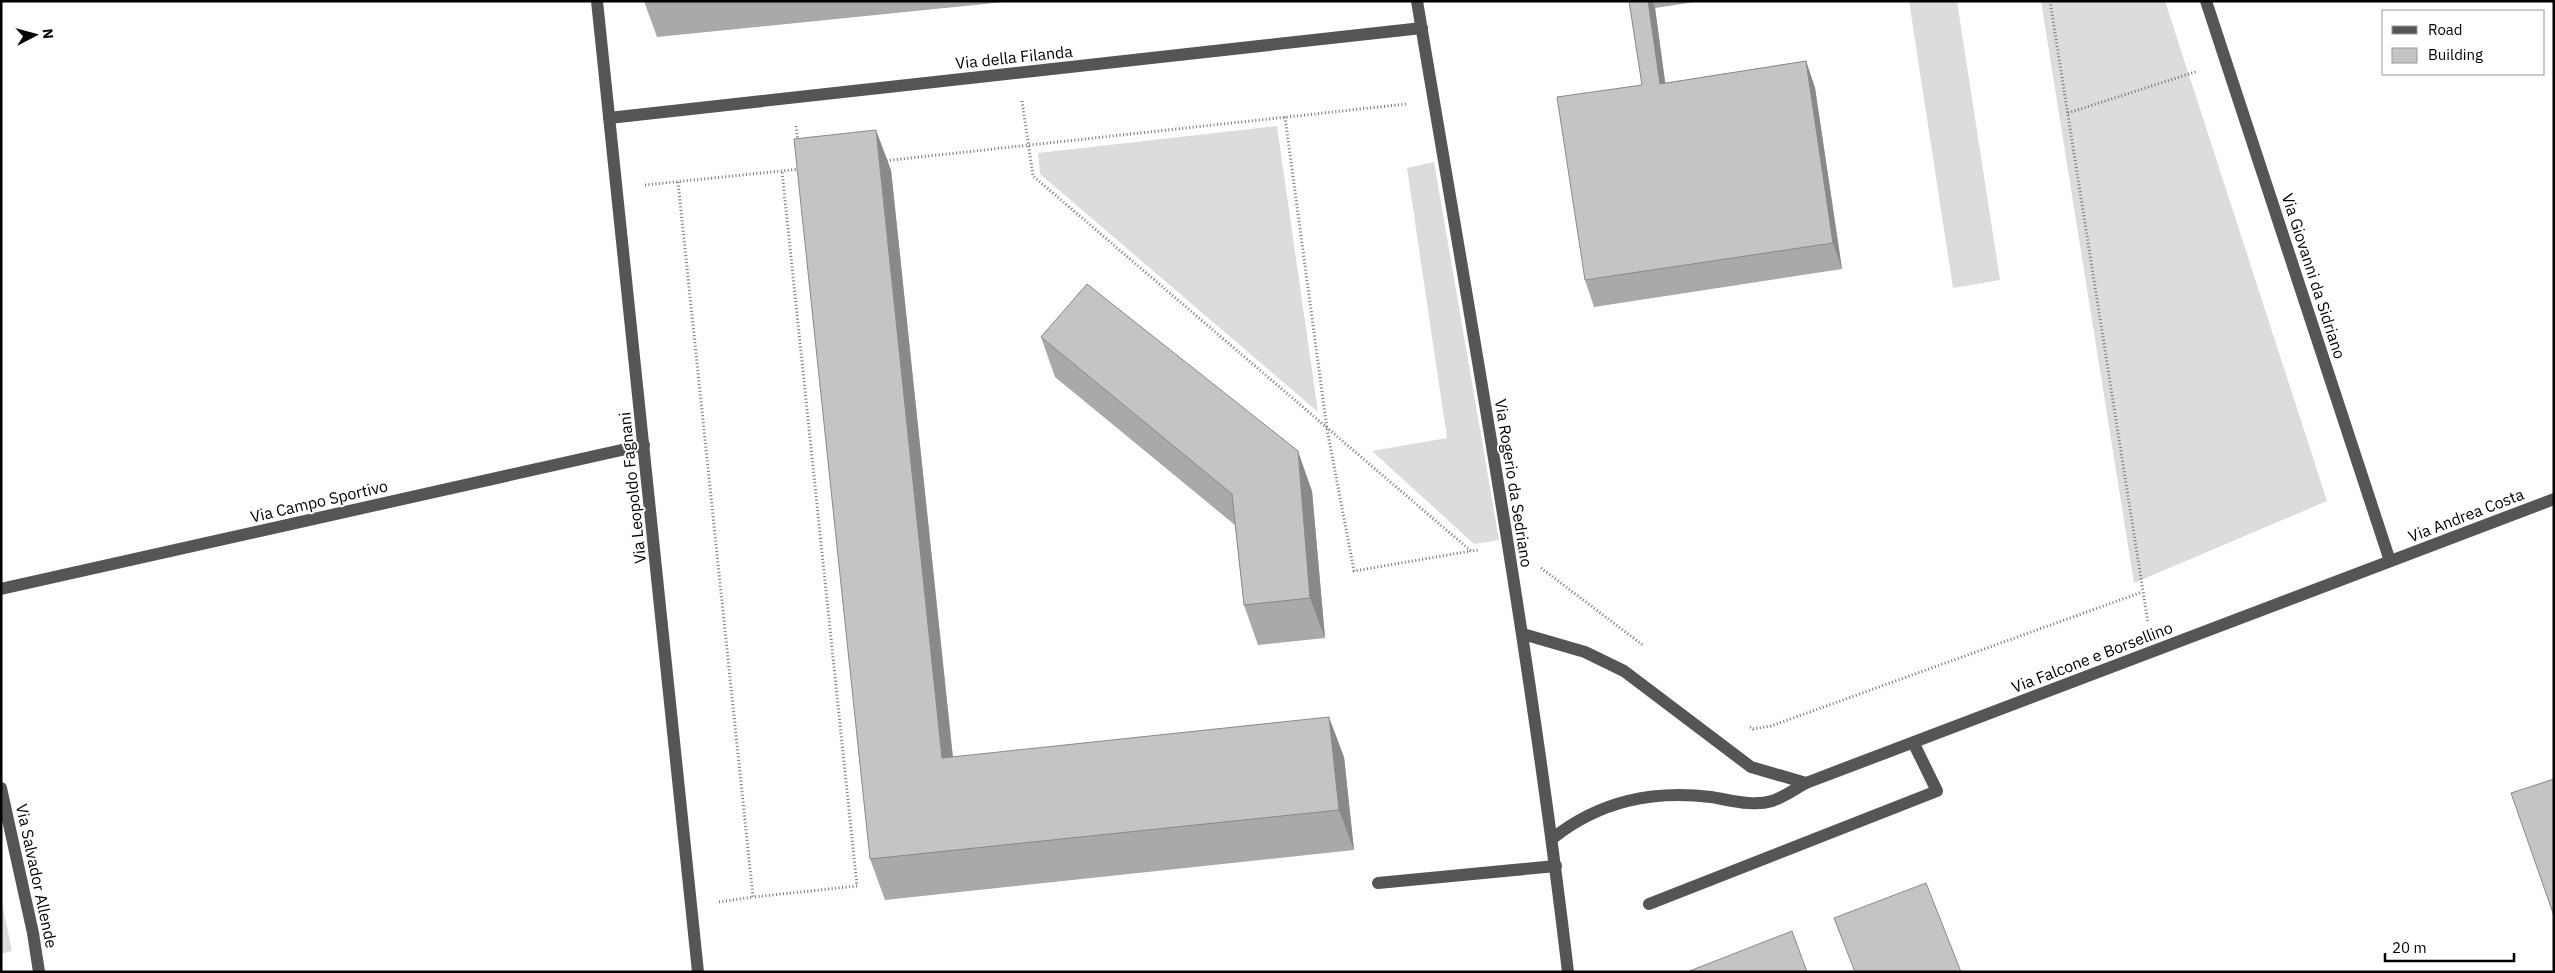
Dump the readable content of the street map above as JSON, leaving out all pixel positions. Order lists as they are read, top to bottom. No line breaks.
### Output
{"streets":{"street":["Via della Filanda","Via Giovanni da Sidriano","Via Rogerio da Sedriano","Via Leopoldo Fagnani","Via Campo Sportivo","Via Andrea Costa","Via Falcone e Borsellino","Via Salvador Allende"]},"crossings":[["Via della Filanda","Via Rogerio da Sedriano"],["Via della Filanda","Via Leopoldo Fagnani"],["Via Giovanni da Sidriano","Via Andrea Costa"],["Via Giovanni da Sidriano","Via Falcone e Borsellino"],["Via Rogerio da Sedriano","Via Falcone e Borsellino"],["Via Leopoldo Fagnani","Via Campo Sportivo"],["Via Andrea Costa","Via Falcone e Borsellino"]],"legend":["Road","Building"],"scale_bar":"20 m","north":"right"}
